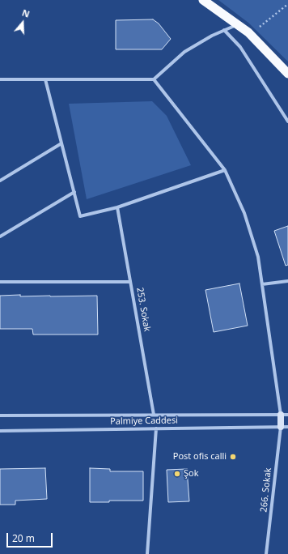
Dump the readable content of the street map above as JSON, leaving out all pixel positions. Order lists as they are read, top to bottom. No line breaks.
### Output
{"streets":{"street":["253. Sokak","Palmiye Caddesi","266. Sokak"]},"crossings":[["253. Sokak","Palmiye Caddesi"],["Palmiye Caddesi","266. Sokak"]],"places":["Post ofis calli","Şok"],"scale_bar":"20 m","north":"top"}
